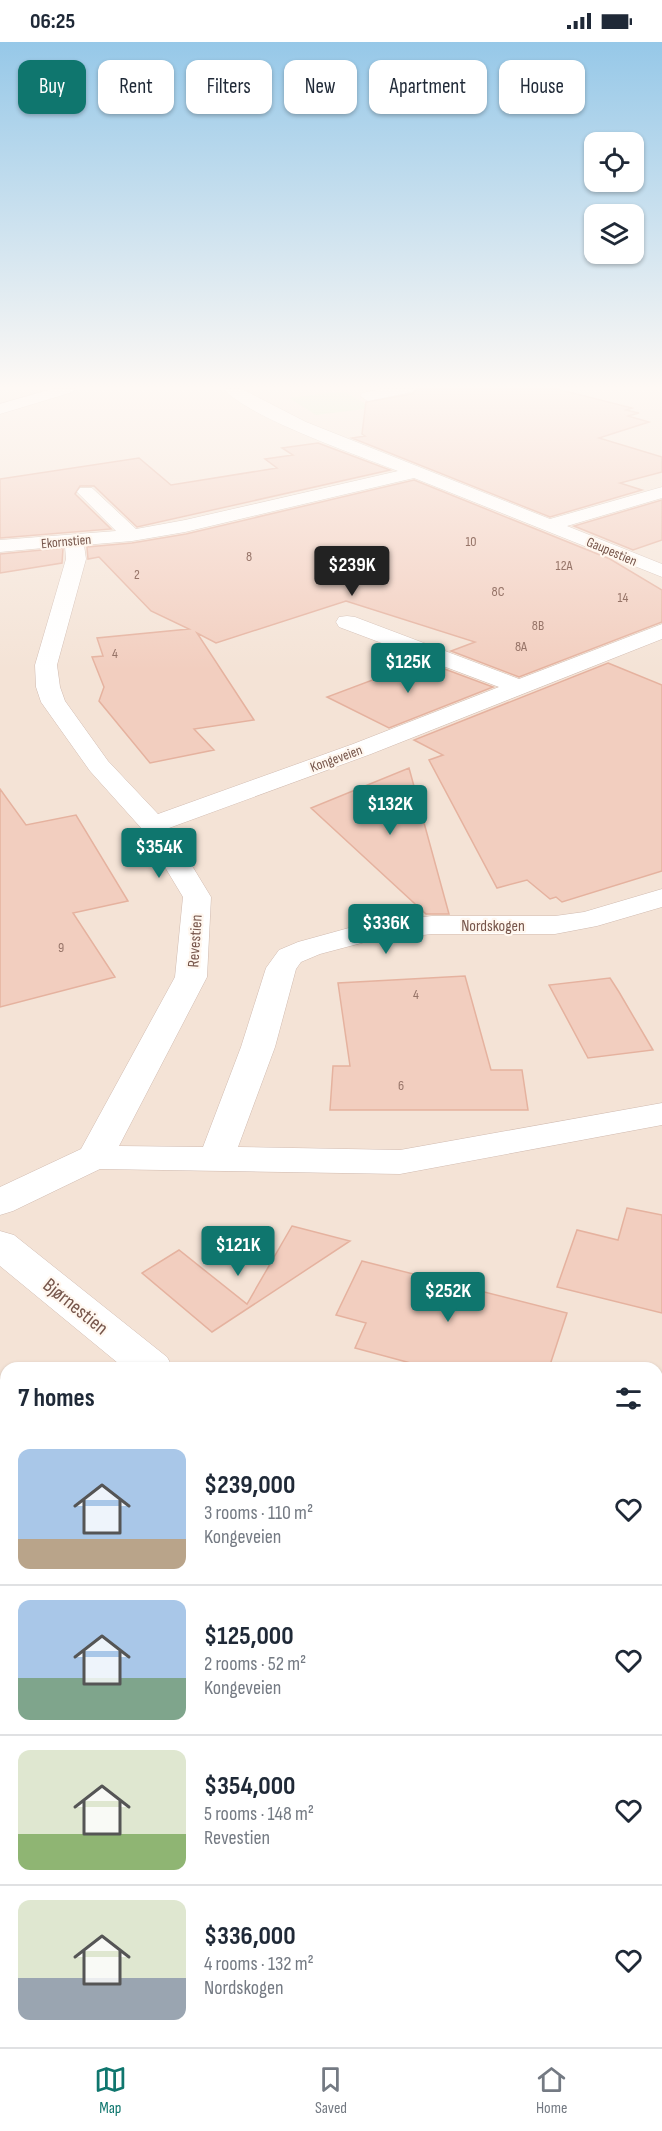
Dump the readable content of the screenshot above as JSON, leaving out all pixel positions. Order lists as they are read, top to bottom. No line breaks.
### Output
{"streets":{"street":["Ekornstien","Gaupestien","Kongeveien","Nordskogen","Revestien","Bjørnestien"]},"crossings":[["Ekornstien","Revestien"],["Kongeveien","Revestien"]],"house_numbers":["10","8","12A","2","8C","14","8B","8A","4","9","4","6"],"page":{"status":"06:25","chip":["Buy","Rent","Filters","New","Apartment","House"],"price":["$239K","$125K","$132K","$354K","$336K","$121K","$252K"],"heading":"7 homes","list":[{"name":"$239,000","note":"3 rooms · 110 m² · Kongeveien"},{"name":"$125,000","note":"2 rooms · 52 m² · Kongeveien"},{"name":"$354,000","note":"5 rooms · 148 m² · Revestien"},{"name":"$336,000","note":"4 rooms · 132 m² · Nordskogen"}],"tabs":["Map","Saved","Home"]}}
